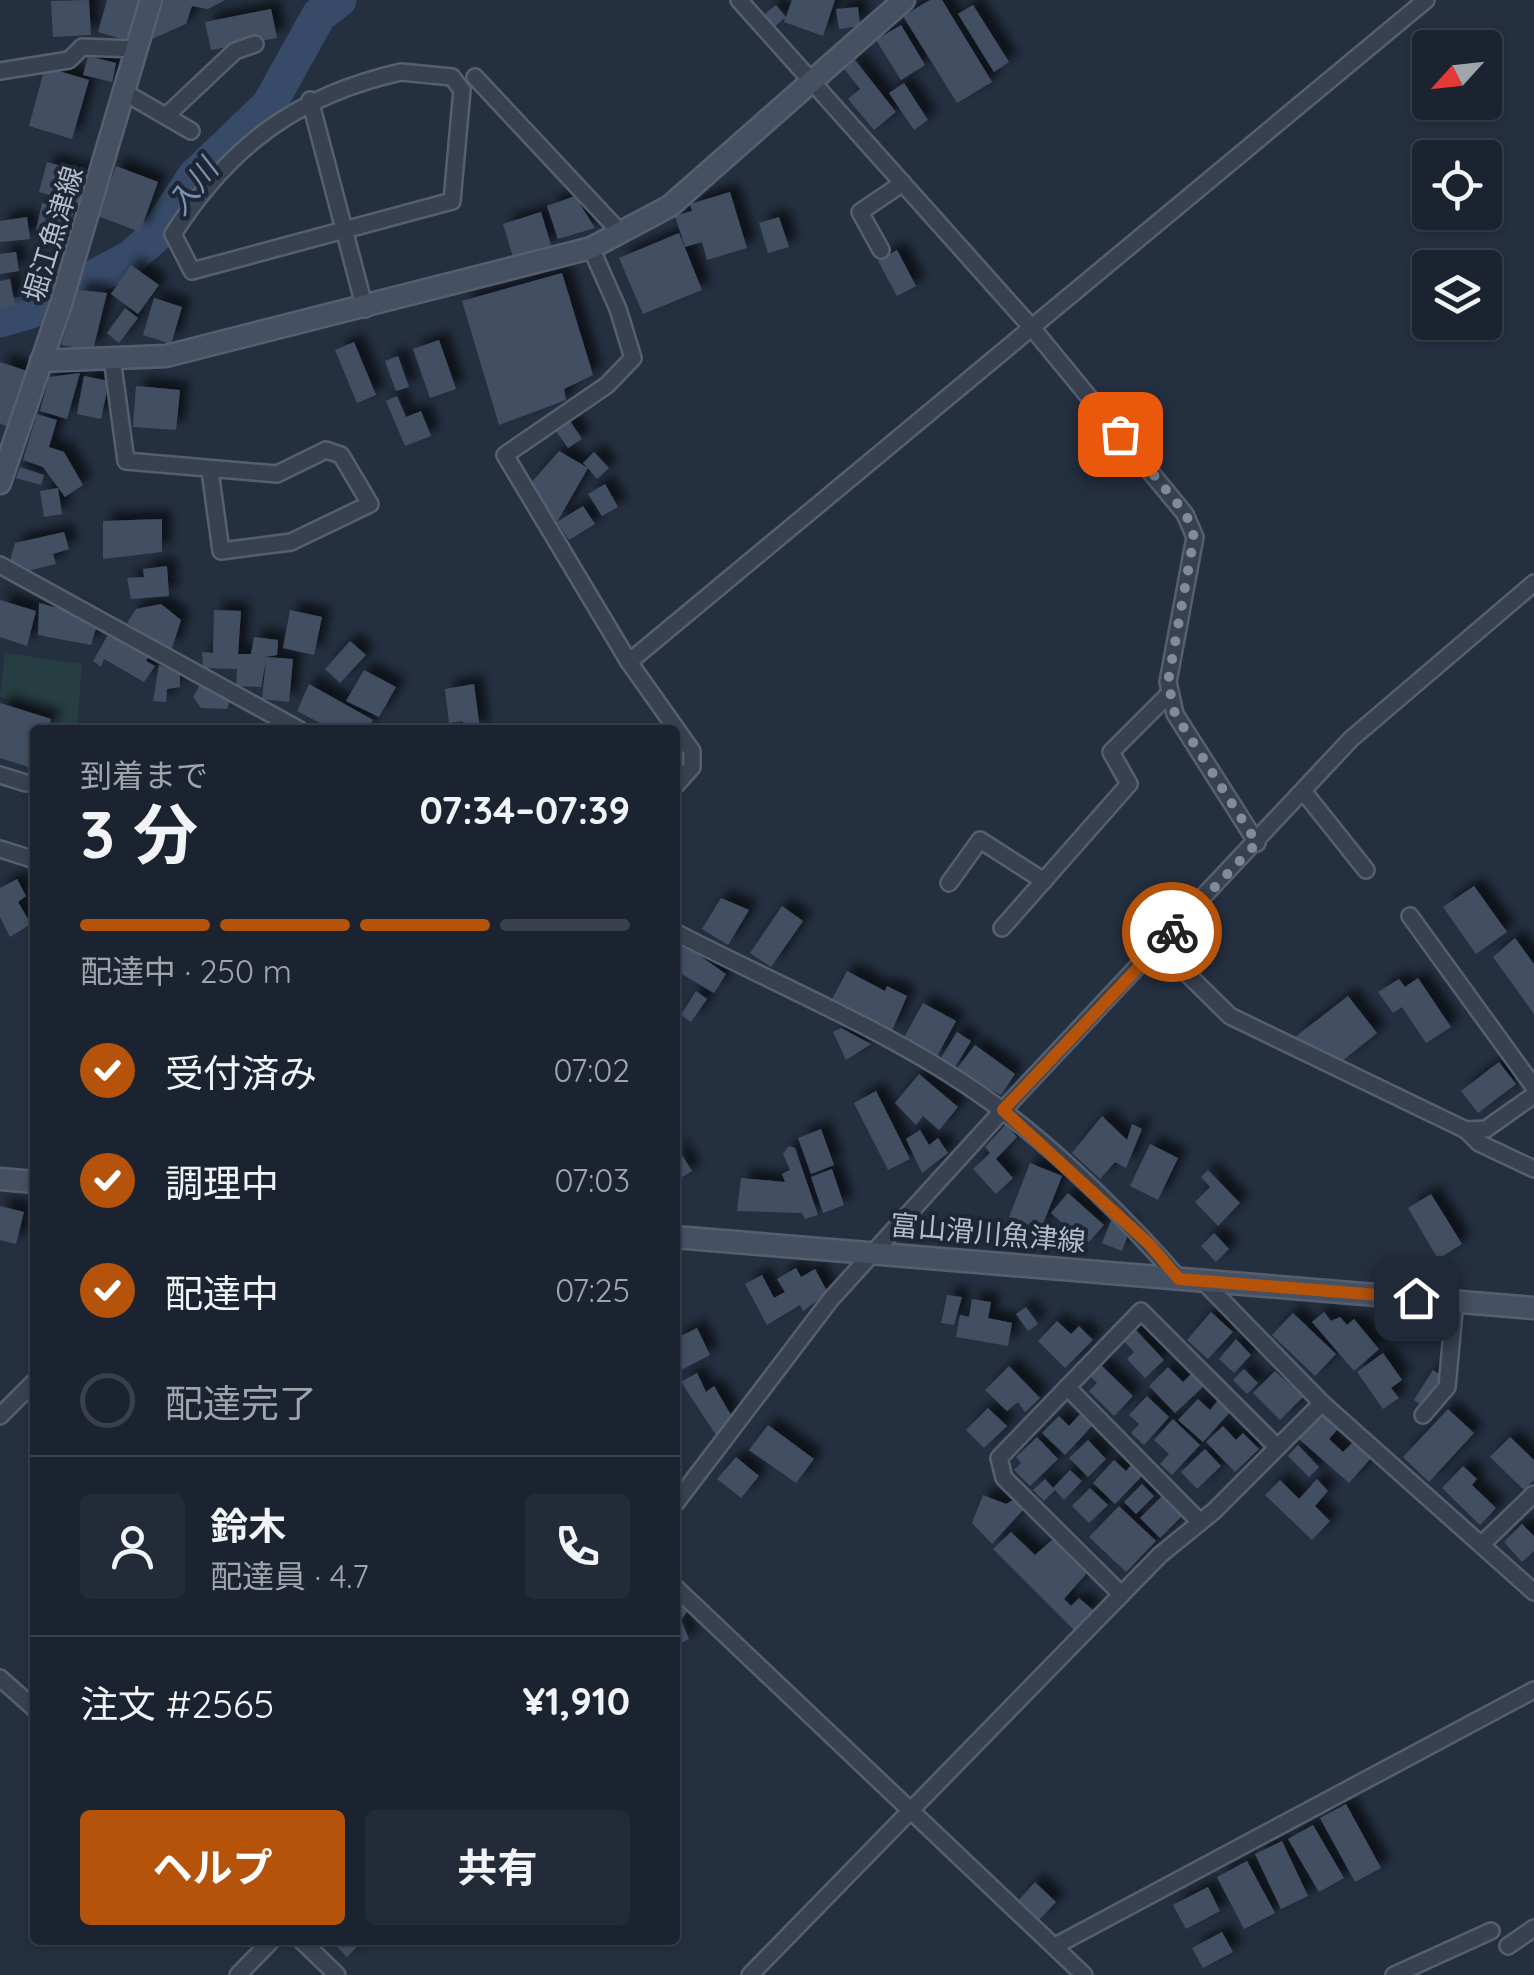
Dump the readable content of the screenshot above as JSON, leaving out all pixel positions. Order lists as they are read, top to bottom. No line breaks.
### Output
{"streets":{"main road":["堀江魚津線","富山滑川魚津線"]},"water":["入川"],"north":"bottom left","page":{"heading":["3 分","到着まで","07:34–07:39"],"panel":["鈴木","配達員 · 4.7","注文 #2565","¥1,910"],"bar":"配達中 · 250 m","list":[["受付済み","07:02"],["調理中","07:03"],["配達中","07:25"],"配達完了"],"buttons":["ヘルプ","共有"]}}
